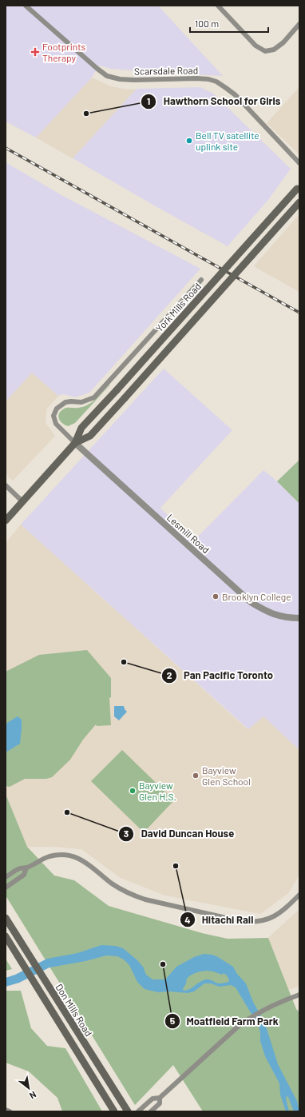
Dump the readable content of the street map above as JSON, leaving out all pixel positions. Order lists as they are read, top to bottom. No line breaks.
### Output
{"streets":{"main road":["York Mills Road","Don Mills Road"],"street":["Scarsdale Road","Lesmill Road"]},"crossings":[["York Mills Road","Lesmill Road"]],"places":{"health":["Footprints Therapy"],"other":["Hawthorn School for Girls","Bell TV satellite uplink site","Brooklyn College","Pan Pacific Toronto","Bayview Glen School","Bayview Glen H.S.","David Duncan House","Hitachi Rail","Moatfield Farm Park"]},"scale_bar":"100 m","north":"bottom right"}
